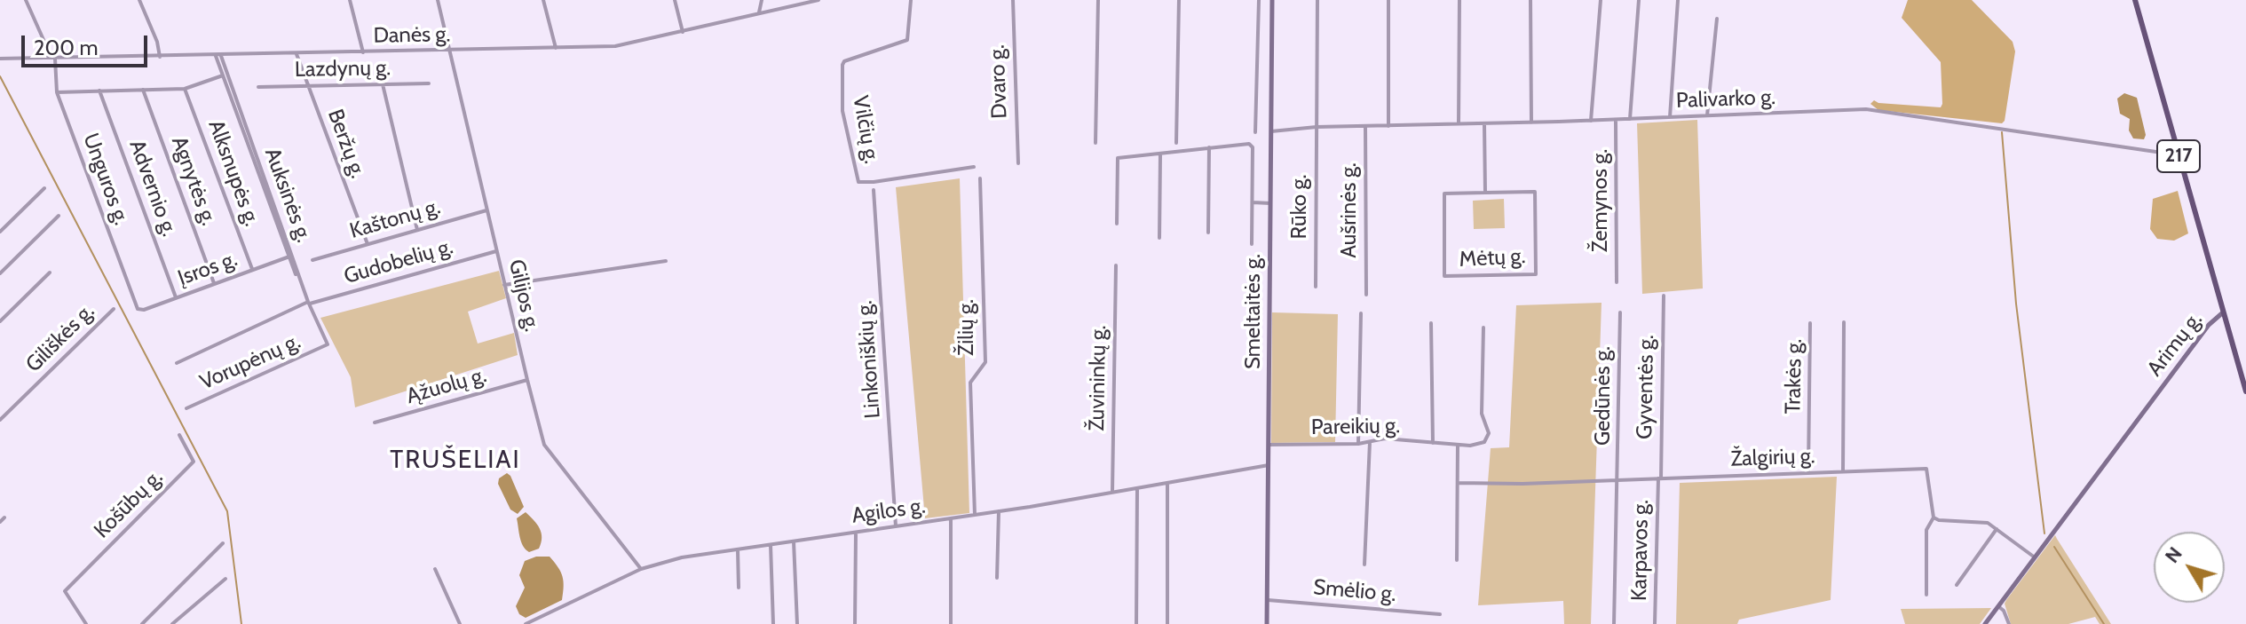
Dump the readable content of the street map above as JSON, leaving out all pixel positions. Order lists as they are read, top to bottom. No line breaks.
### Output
{"streets":{"main road":["217","Smeltaitės g.","Arimų g."],"street":["Danės g.","Lazdynų g.","Dvaro g.","Palivarko g.","Vilčių g.","Beržų g.","Alksnupės g.","Unguros g.","Agnytės g.","Advernio g.","Auksinės g.","Žemynos g.","Rūko g.","Aušrinės g.","Kaštonų g.","Mėtų g.","Gudobelių g.","Įsros g.","Gilijos g.","Žilių g.","Giliškės g.","Linkoniškių g.","Vorupėnų g.","Trakės g.","Žuvininkų g.","Ąžuolų g.","Gyventės g.","Gedūnės g.","Pareikių g.","Žalgirių g.","Košūbų g.","Agilos g.","Karpavos g.","Smėlio g."]},"crossings":[["Danės g.","Beržų g."],["Danės g.","Unguros g."],["Danės g.","Auksinės g."],["Danės g.","Gilijos g."],["Lazdynų g.","Beržų g."],["Palivarko g.","Žemynos g."],["Palivarko g.","Rūko g."],["Palivarko g.","Aušrinės g."],["Palivarko g.","Smeltaitės g."],["Palivarko g.","Arimų g."],["Beržų g.","Kaštonų g."],["217","Arimų g."],["Alksnupės g.","Įsros g."],["Unguros g.","Įsros g."],["Agnytės g.","Įsros g."],["Advernio g.","Įsros g."],["Auksinės g.","Gudobelių g."],["Auksinės g.","Vorupėnų g."],["Kaštonų g.","Gilijos g."],["Gudobelių g.","Gilijos g."],["Gilijos g.","Ąžuolų g."],["Gilijos g.","Agilos g."],["Smeltaitės g.","Pareikių g."],["Smeltaitės g.","Agilos g."],["Smeltaitės g.","Smėlio g."],["Žilių g.","Agilos g."],["Linkoniškių g.","Agilos g."],["Trakės g.","Žalgirių g."],["Žuvininkų g.","Agilos g."],["Gyventės g.","Žalgirių g."],["Gyventės g.","Karpavos g."],["Gedūnės g.","Žalgirių g."],["Žalgirių g.","Karpavos g."]],"districts":["TRUŠELIAI"],"scale_bar":"200 m","north":"top left"}
